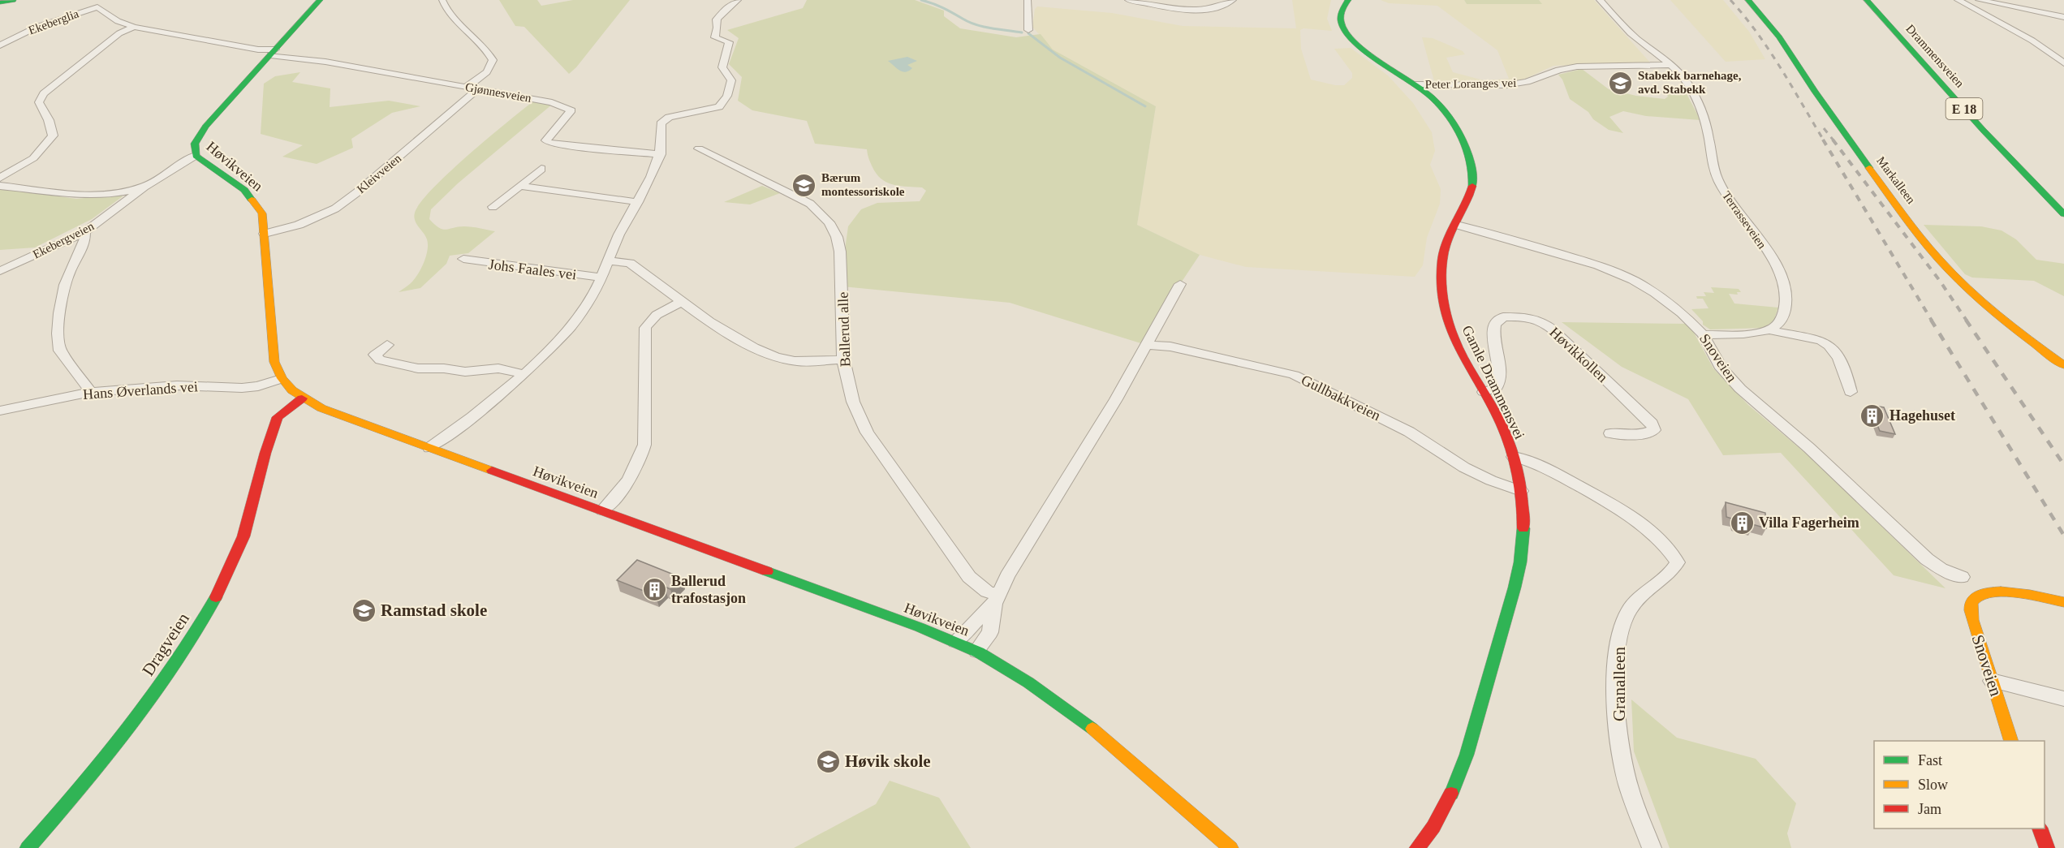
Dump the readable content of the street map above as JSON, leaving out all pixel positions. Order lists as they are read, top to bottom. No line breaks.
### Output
{"streets":{"main road":["Drammensveien","E 18","Høvikveien","Markalleen","Snoveien","Gamle Drammensvei","Dragveien"],"street":["Ekeberglia","Peter Loranges vei","Gjønnesveien","Kleivveien","Terrasseveien","Ekebergveien","Johs Faales vei","Ballerud alle","Høvikkollen","Hans Øverlands vei","Gullbakkveien","Granalleen"]},"crossings":[["Ekeberglia","Gjønnesveien"],["Peter Loranges vei","Terrasseveien"],["Peter Loranges vei","Gamle Drammensvei"],["Gjønnesveien","Høvikveien"],["Gjønnesveien","Kleivveien"],["Gjønnesveien","Johs Faales vei"],["Høvikveien","Kleivveien"],["Høvikveien","Ekebergveien"],["Høvikveien","Johs Faales vei"],["Høvikveien","Hans Øverlands vei"],["Høvikveien","Dragveien"],["Høvikkollen","Gamle Drammensvei"],["Snoveien","Gamle Drammensvei"],["Gamle Drammensvei","Gullbakkveien"],["Gamle Drammensvei","Granalleen"]],"places":{"school or university":["Stabekk barnehage, avd. Stabekk","Bærum montessoriskole","Ramstad skole","Høvik skole"],"building":["Hagehuset","Villa Fagerheim","Ballerud trafostasjon"]},"legend":["Fast","Slow","Jam"]}
